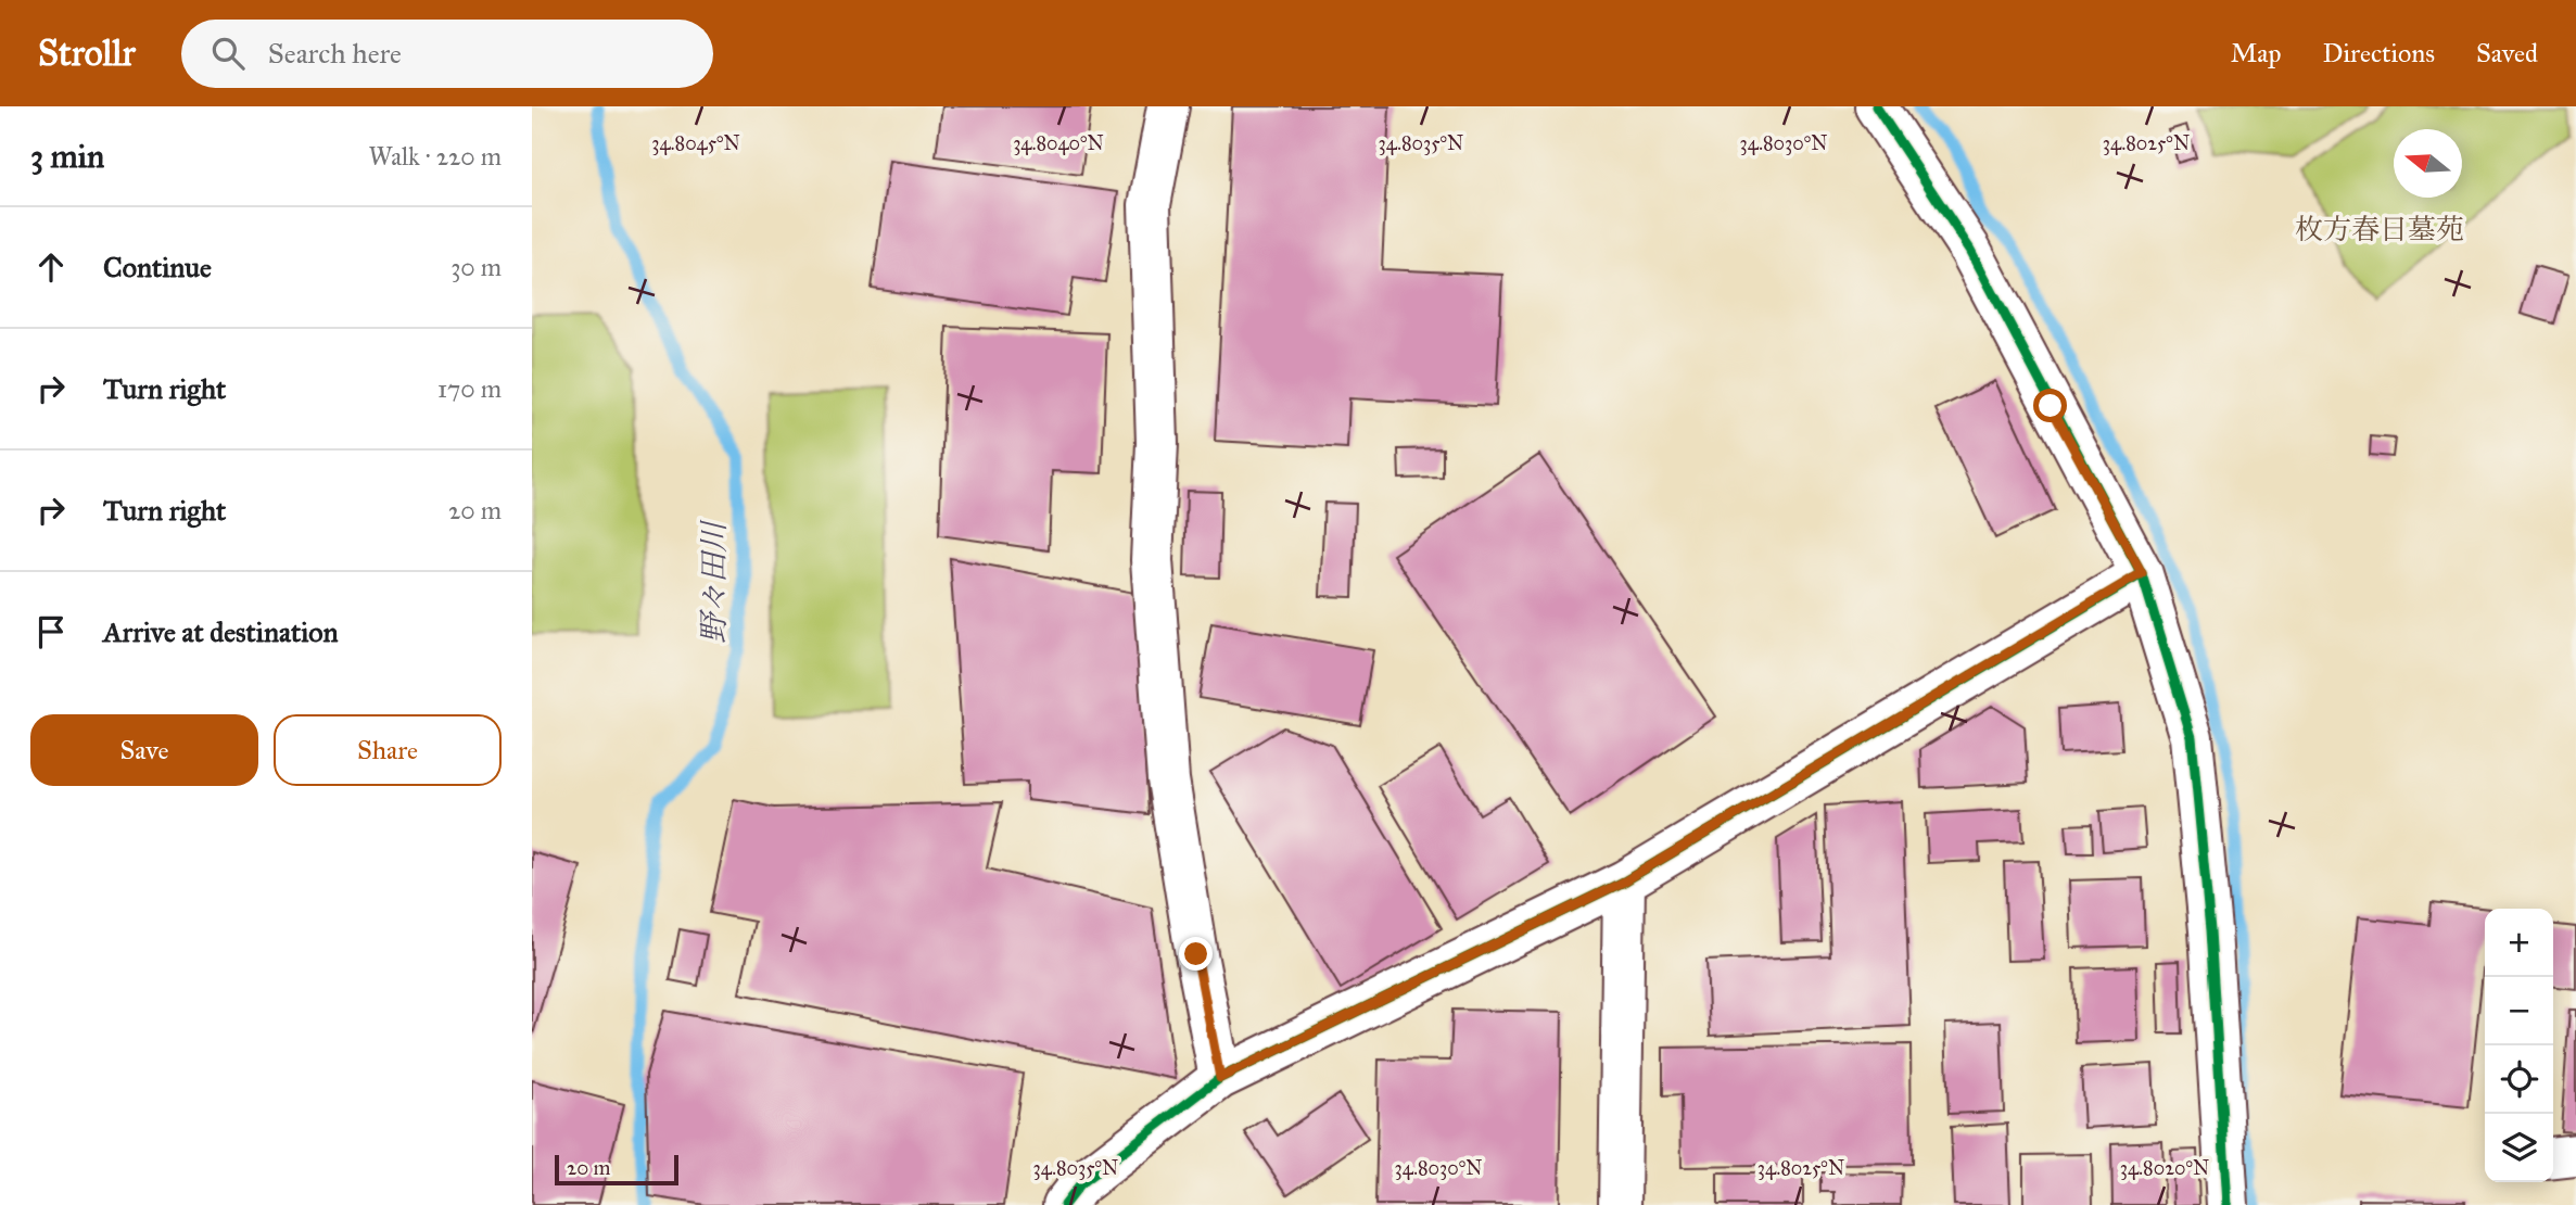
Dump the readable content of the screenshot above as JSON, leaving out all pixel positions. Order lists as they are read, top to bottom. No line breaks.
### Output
{"water":["野々田川"],"parks":["枚方春日墓苑"],"scale_bar":"20 m","north":"left","page":{"header":"Strollr","search":"Search here","nav":["Map","Directions","Saved"],"heading":["3 min","Walk · 220 m"],"list":[["Continue","30 m"],["Turn right","170 m"],["Turn right","20 m"],"Arrive at destination"],"buttons":["Save","Share"],"map_buttons":["+","−"],"scale":"20 m"},"coordinates":["34.8045°N","34.8040°N","34.8035°N","34.8030°N","34.8025°N","34.8020°N"]}
